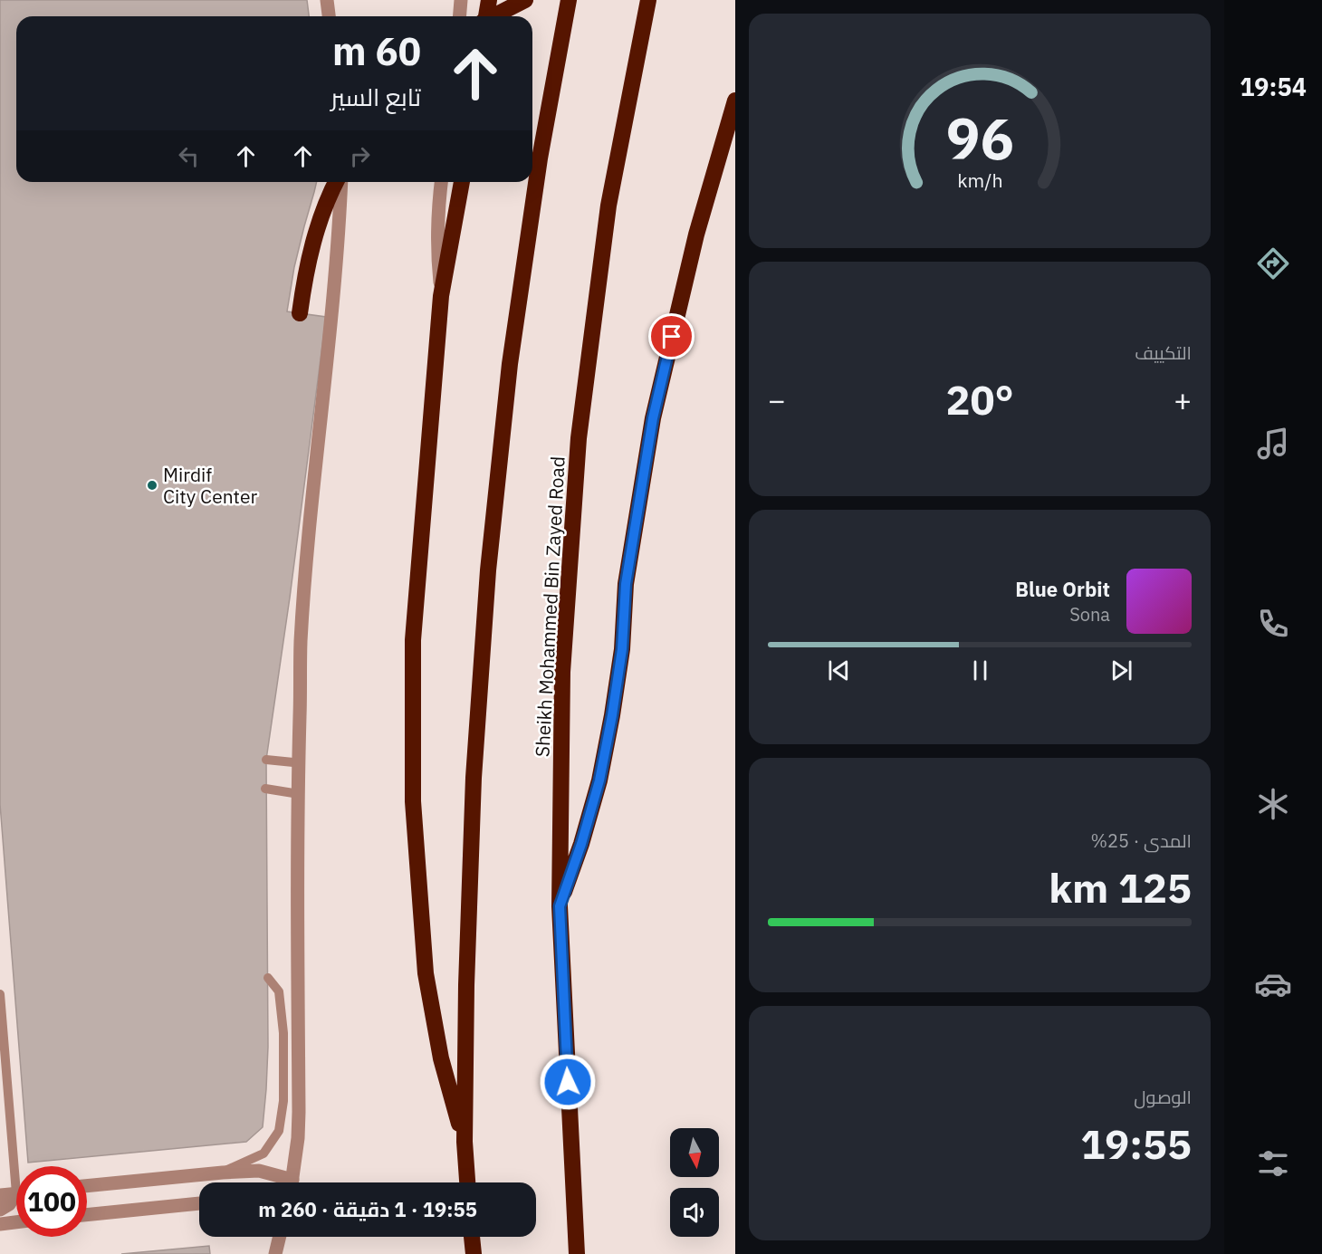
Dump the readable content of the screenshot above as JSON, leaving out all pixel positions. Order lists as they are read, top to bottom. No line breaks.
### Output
{"streets":{"highway":["Sheikh Mohammed Bin Zayed Road"]},"places":["Mirdif City Center"],"north":"bottom","page":{"tabs":"19:54","turn":["60 m","تابع السير"],"tile":["التكييف",["المدى · 25%","125 km"],["الوصول","19:55"]],"heat":["−","20°","+"],"song":["Blue Orbit","Sona"],"limit":"100","trip":"19:55 · 1 دقيقة · 260 m","gauge":["96","km/h"]}}
